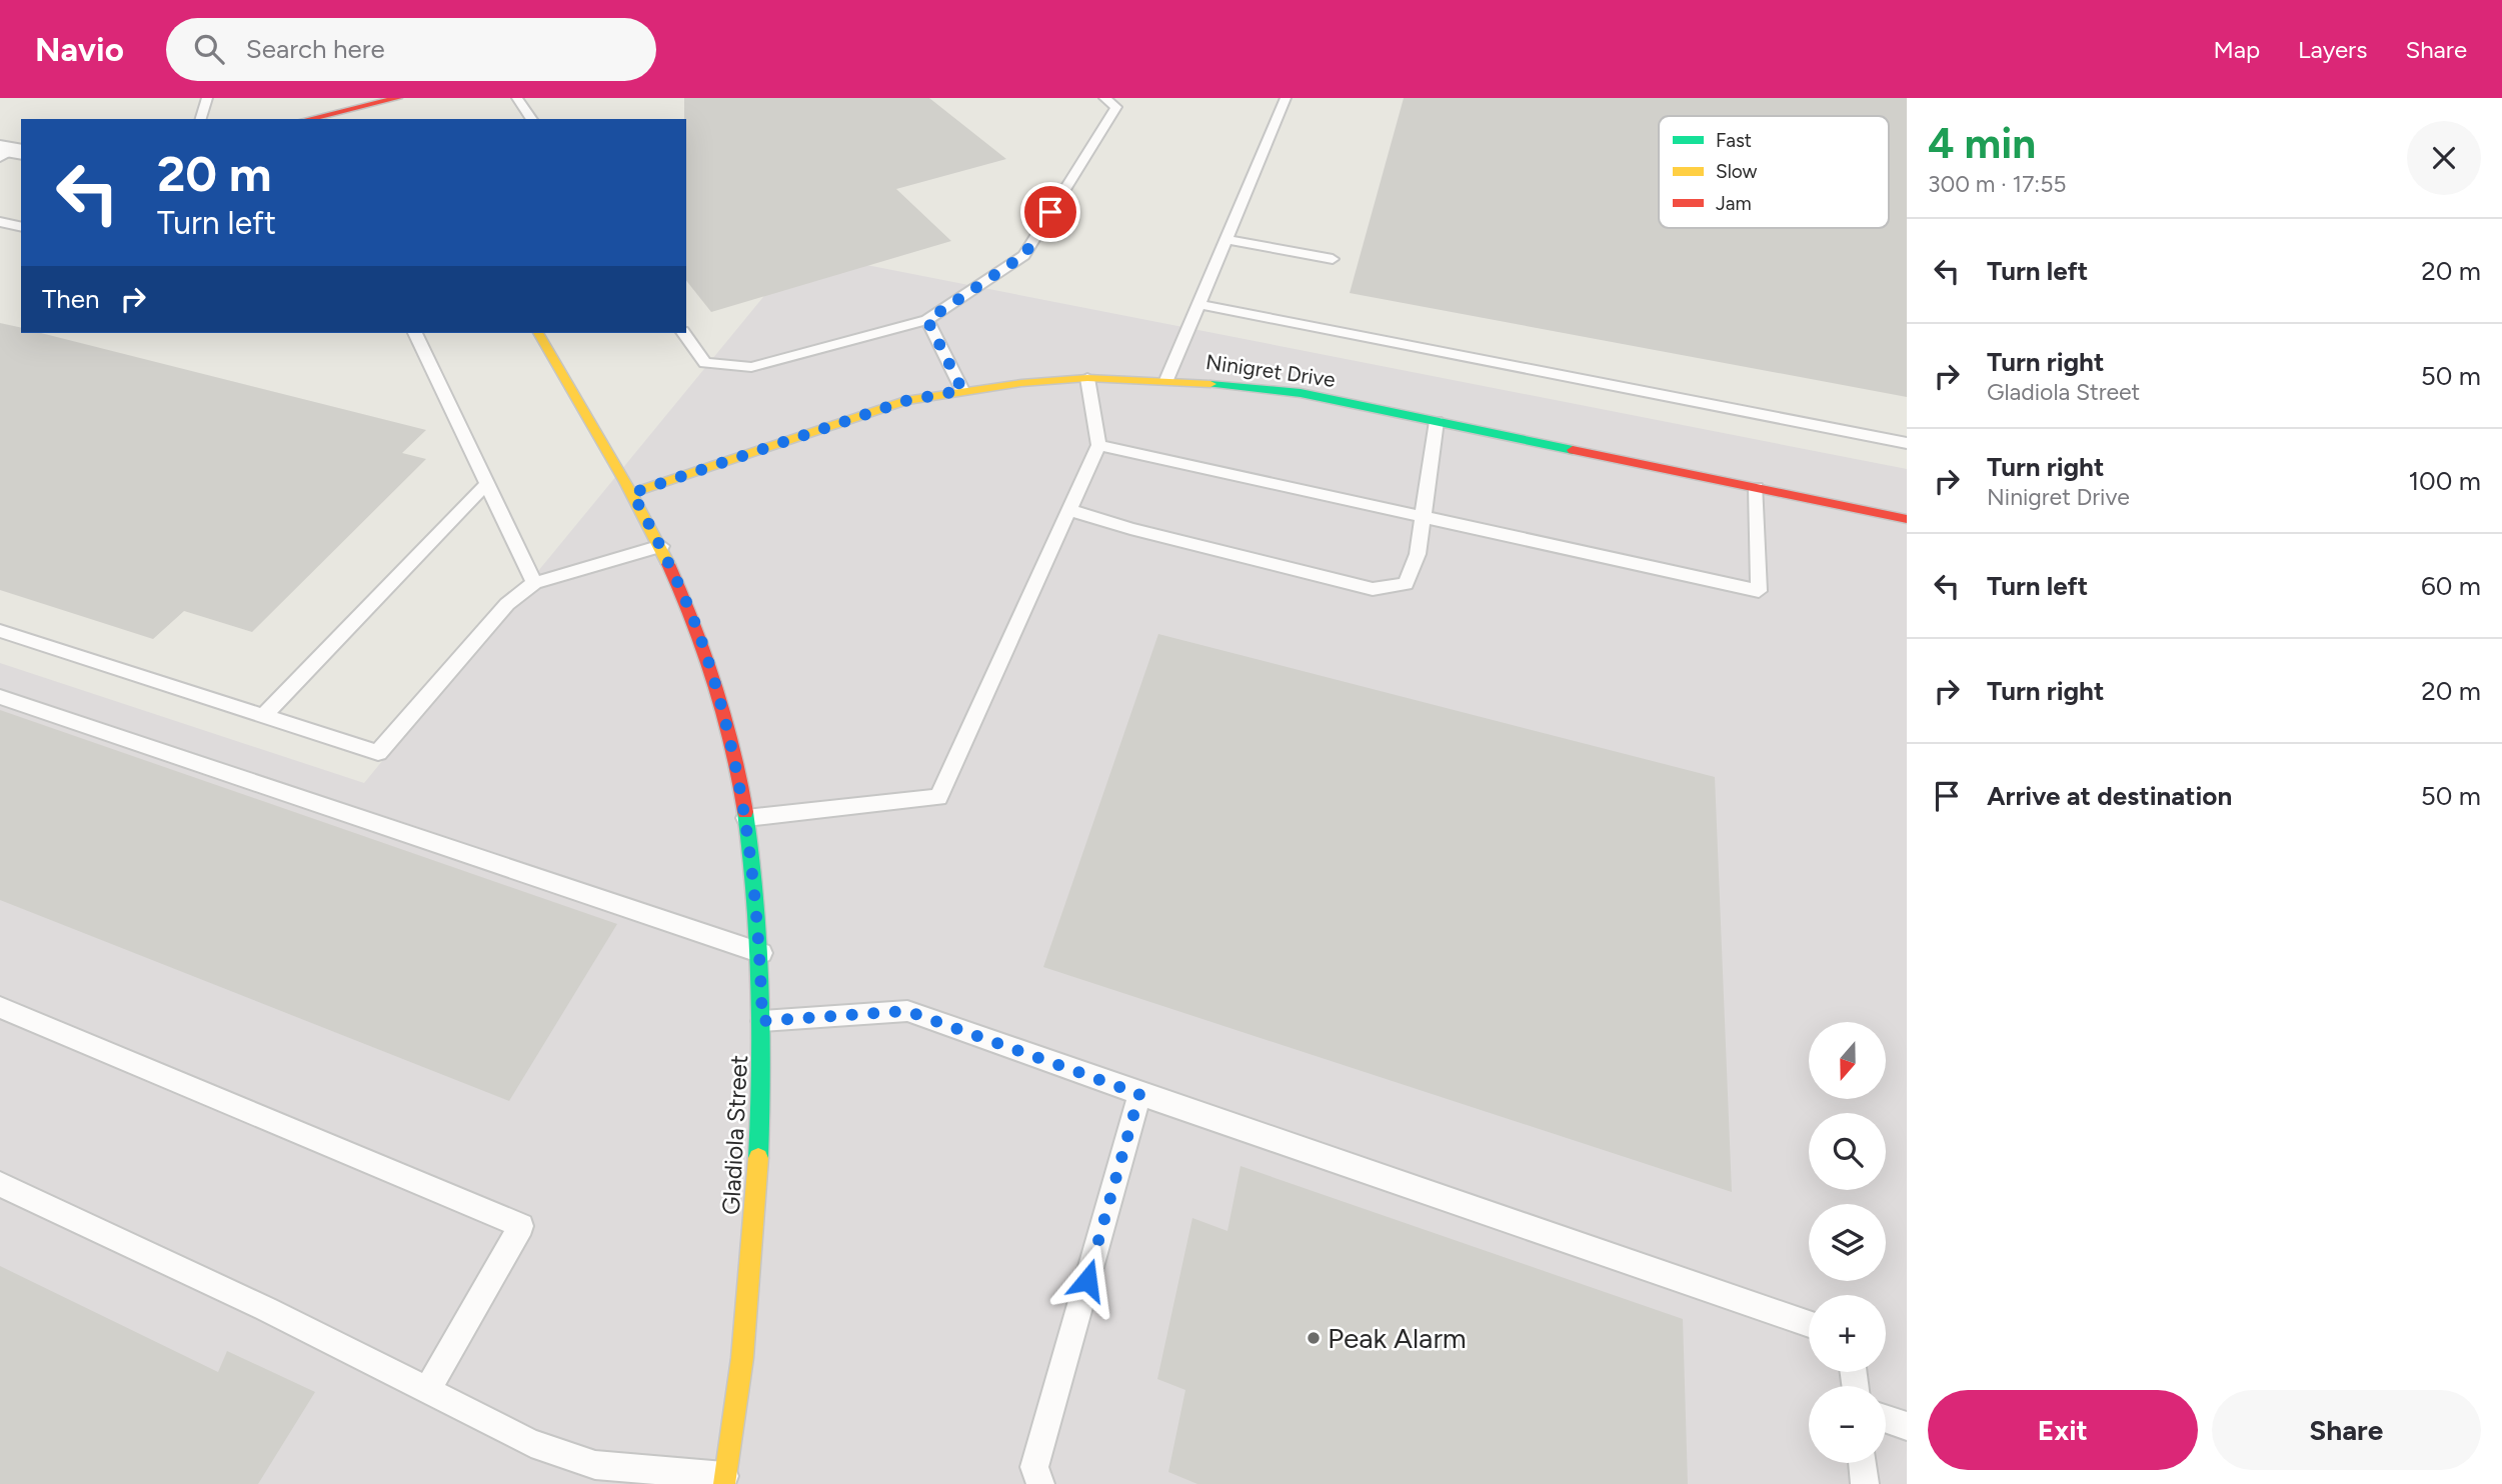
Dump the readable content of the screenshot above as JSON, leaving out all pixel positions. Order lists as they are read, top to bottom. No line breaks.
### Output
{"streets":{"street":["Ninigret Drive","Gladiola Street"]},"crossings":[["Ninigret Drive","Gladiola Street"]],"places":["Peak Alarm"],"legend":["Fast","Slow","Jam"],"north":"bottom","page":{"header":"Navio","search":"Search here","nav":["Map","Layers","Share"],"heading":["4 min","300 m · 17:55"],"turn":["20 m","Turn left"],"list":[{"name":"Turn left","value":"20 m"},{"name":"Turn right","note":"Gladiola Street","value":"50 m"},{"name":"Turn right","note":"Ninigret Drive","value":"100 m"},{"name":"Turn left","value":"60 m"},{"name":"Turn right","value":"20 m"},{"name":"Arrive at destination","value":"50 m"}],"then":"Then","map_buttons":["+","−"],"buttons":["Exit","Share"]}}
